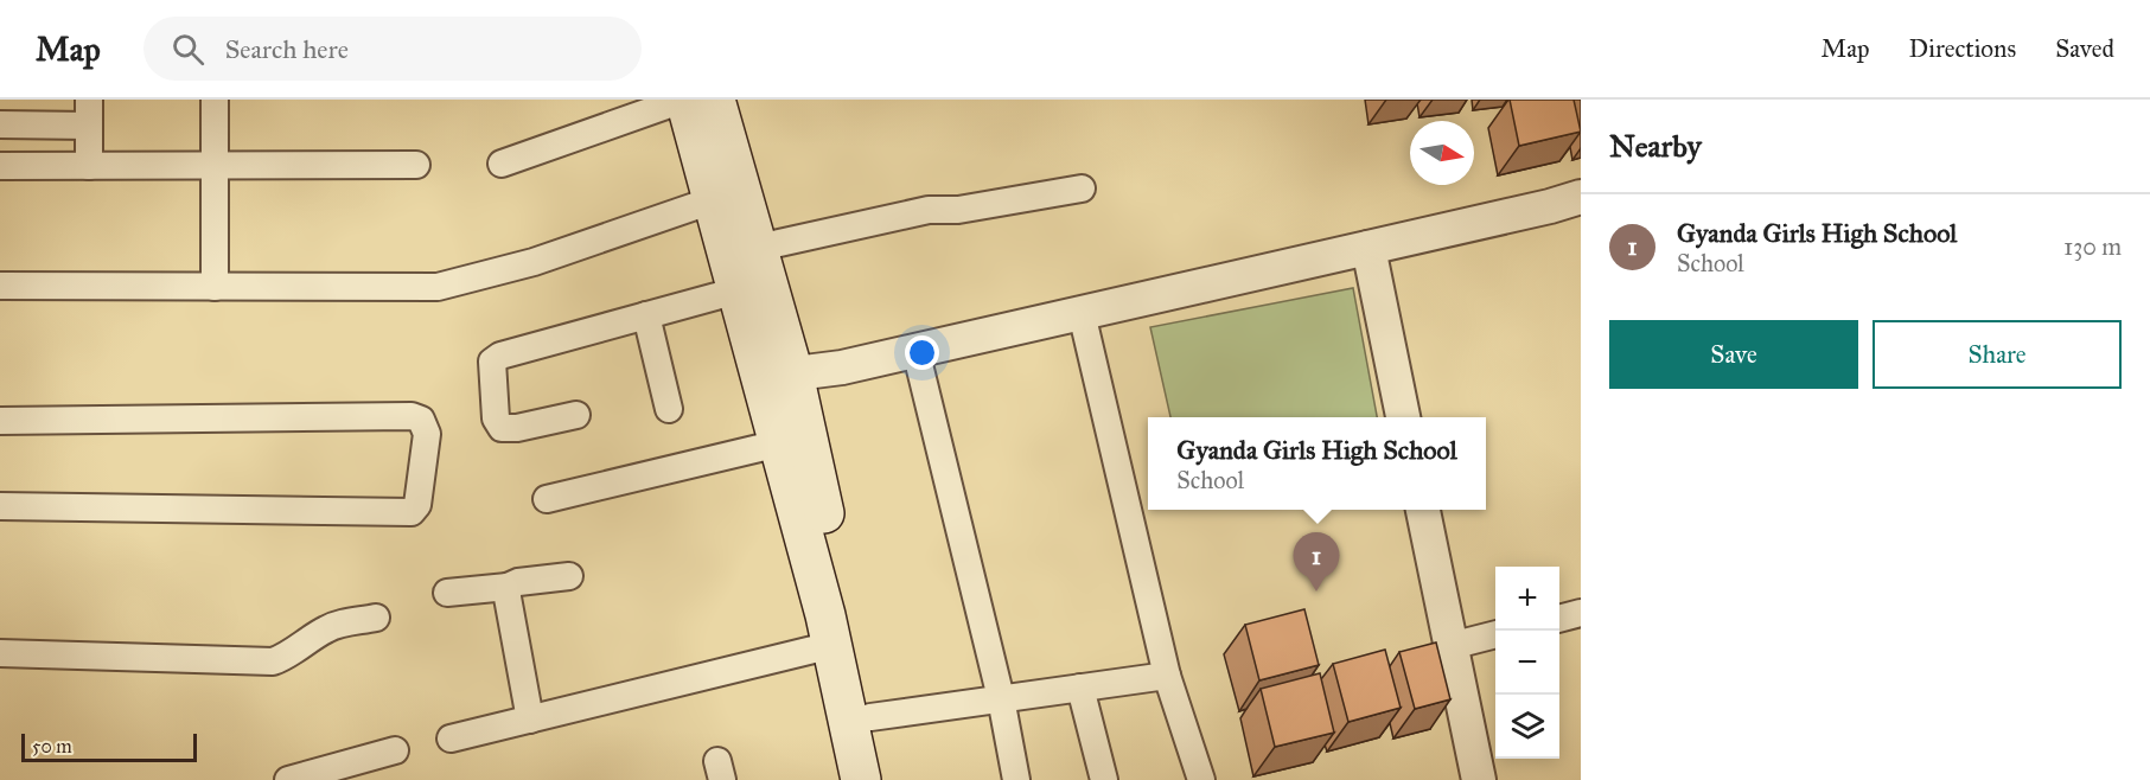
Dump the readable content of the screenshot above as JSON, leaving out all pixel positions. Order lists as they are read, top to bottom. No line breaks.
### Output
{"scale_bar":"50 m","north":"right","page":{"header":"Map","search":"Search here","nav":["Map","Directions","Saved"],"heading":"Nearby","list":[{"mark":"1","name":"Gyanda Girls High School","note":"School","value":"130 m"}],"buttons":["Save","Share"],"popup":["Gyanda Girls High School","School"],"pins":"1","map_buttons":["+","−"],"scale":"50 m"}}
